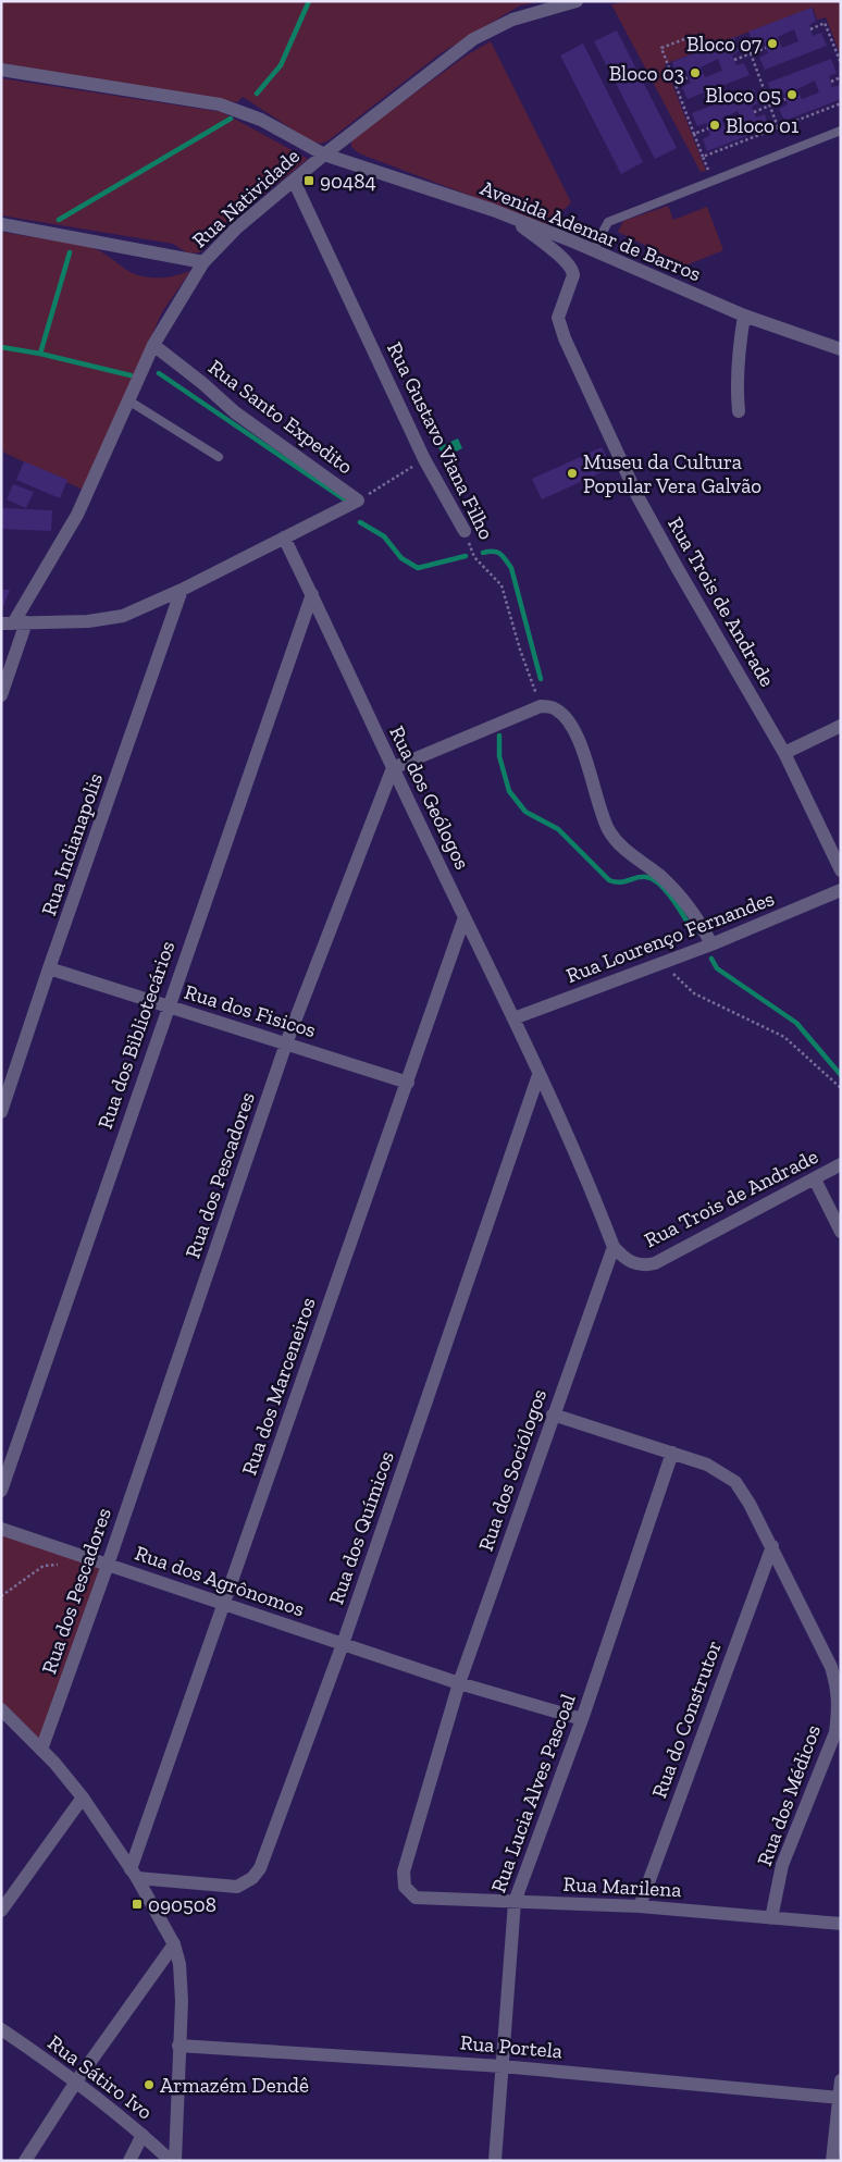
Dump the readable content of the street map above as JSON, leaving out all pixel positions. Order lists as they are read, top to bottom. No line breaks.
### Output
{"streets":{"street":["Rua Natividade","Avenida Ademar de Barros","Rua Santo Expedito","Rua Gustavo Viana Filho","Rua Trois de Andrade","Rua dos Geólogos","Rua Indianapolis","Rua Lourenço Fernandes","Rua dos Fisicos","Rua dos Bibliotecários","Rua dos Pescadores","Rua dos Marceneiros","Rua dos Sociólogos","Rua dos Químicos","Rua dos Agrônomos","Rua do Construtor","Rua Lucia Alves Pascoal","Rua dos Médicos","Rua Marilena","Rua Portela","Rua Sátiro Ivo"]},"crossings":[["Rua Natividade","Avenida Ademar de Barros"],["Rua Natividade","Rua Santo Expedito"],["Rua Natividade","Rua Gustavo Viana Filho"],["Avenida Ademar de Barros","Rua Trois de Andrade"],["Rua Trois de Andrade","Rua dos Sociólogos"],["Rua dos Geólogos","Rua Lourenço Fernandes"],["Rua dos Geólogos","Rua dos Bibliotecários"],["Rua dos Geólogos","Rua dos Pescadores"],["Rua dos Geólogos","Rua dos Marceneiros"],["Rua dos Geólogos","Rua dos Químicos"],["Rua Indianapolis","Rua dos Fisicos"],["Rua dos Fisicos","Rua dos Bibliotecários"],["Rua dos Fisicos","Rua dos Pescadores"],["Rua dos Fisicos","Rua dos Marceneiros"],["Rua dos Pescadores","Rua dos Agrônomos"],["Rua dos Marceneiros","Rua dos Químicos"],["Rua dos Marceneiros","Rua dos Agrônomos"],["Rua dos Sociólogos","Rua dos Agrônomos"],["Rua dos Sociólogos","Rua dos Médicos"],["Rua dos Sociólogos","Rua Marilena"],["Rua dos Químicos","Rua dos Agrônomos"],["Rua dos Agrônomos","Rua Lucia Alves Pascoal"],["Rua do Construtor","Rua dos Médicos"],["Rua do Construtor","Rua Marilena"],["Rua Lucia Alves Pascoal","Rua dos Médicos"],["Rua Lucia Alves Pascoal","Rua Marilena"],["Rua Lucia Alves Pascoal","Rua Portela"],["Rua dos Médicos","Rua Marilena"]],"places":{"other":["Bloco 07","Bloco 03","Bloco 05","Bloco 01","Museu da Cultura Popular Vera Galvão","Armazém Dendê"],"transit":["90484","090508"]}}
